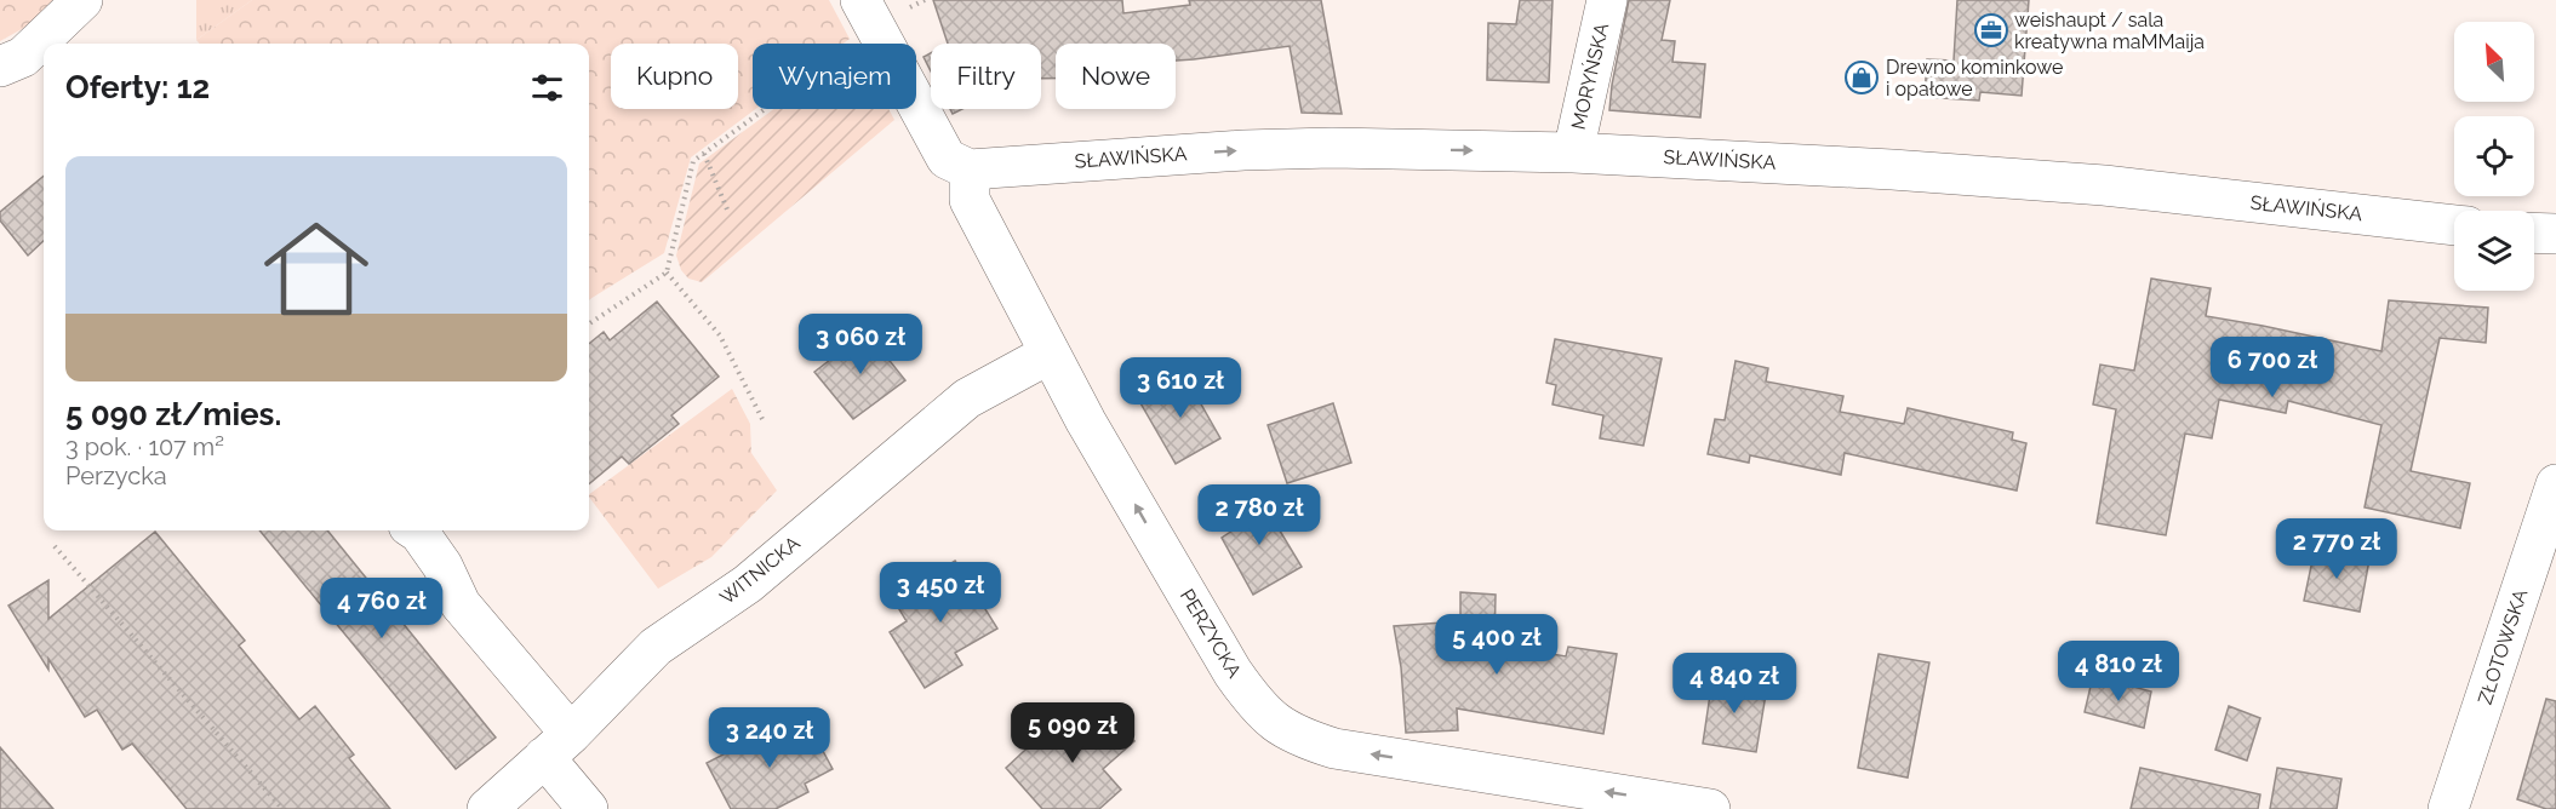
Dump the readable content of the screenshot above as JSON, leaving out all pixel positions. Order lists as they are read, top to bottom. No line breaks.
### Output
{"streets":{"street":["MORYŃSKA","SŁAWIŃSKA","WITNICKA","PERZYCKA","ZŁOTOWSKA"]},"crossings":[["MORYŃSKA","SŁAWIŃSKA"],["SŁAWIŃSKA","PERZYCKA"],["WITNICKA","PERZYCKA"]],"one_way":["SŁAWIŃSKA","PERZYCKA"],"places":{"office":["weishaupt / sala kreatywna maMMaija"],"shop":["Drewno kominkowe i opałowe"]},"north":"top left","page":{"chip":["Kupno","Wynajem","Filtry","Nowe"],"heading":"Oferty: 12","list":[{"name":"5 090 zł/mies.","note":"3 pok. · 107 m² · Perzycka"}],"price":["3 060 zł","6 700 zł","3 610 zł","2 780 zł","2 770 zł","3 450 zł","4 760 zł","5 400 zł","4 810 zł","4 840 zł","5 090 zł","3 240 zł"]}}
